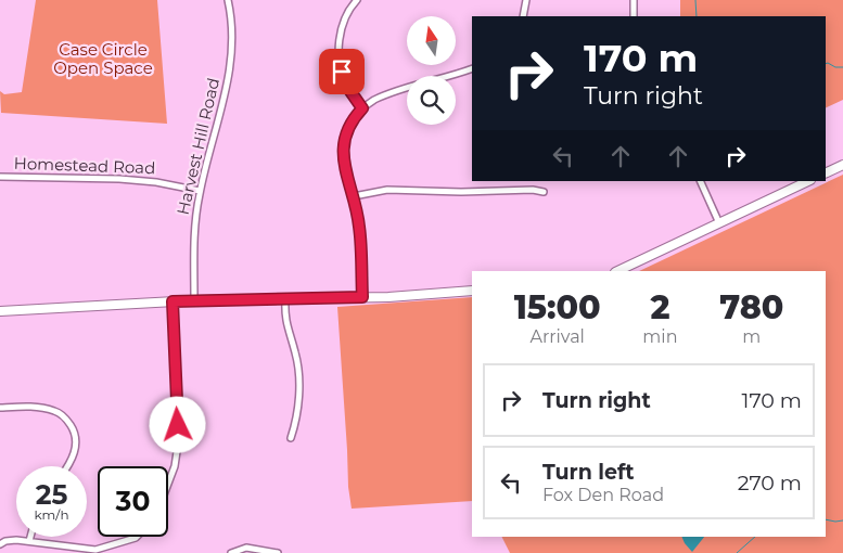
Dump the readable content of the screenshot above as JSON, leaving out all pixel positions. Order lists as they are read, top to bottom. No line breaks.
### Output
{"streets":{"street":["Harvest Hill Road","Homestead Road"]},"crossings":[["Harvest Hill Road","Homestead Road"]],"parks":["Case Circle Open Space"],"north":"top","page":{"turn":["170 m","Turn right"],"eta":["15:00","Arrival","2","min","780","m"],"list":[{"name":"Turn right","value":"170 m"},{"name":"Turn left","note":"Fox Den Road","value":"270 m"}],"speed":"25 km/h","limit":"30"}}
